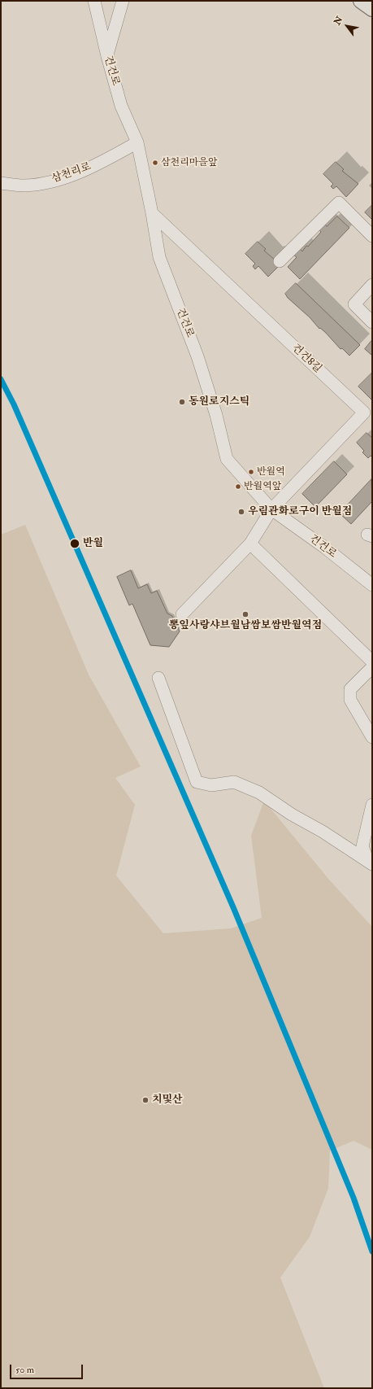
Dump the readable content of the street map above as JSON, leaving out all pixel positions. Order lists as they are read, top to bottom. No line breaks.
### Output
{"streets":{"street":["건건로","삼천리로","건건8길"]},"crossings":[["건건로","삼천리로"],["건건로","건건8길"]],"places":["삼천리마을앞","동원로지스틱","반월역","반월역앞","우림관화로구이 반월점","반월","뽕잎사랑샤브월남쌈보쌈반월역점","치및산"],"scale_bar":"50 m","north":"top left"}
